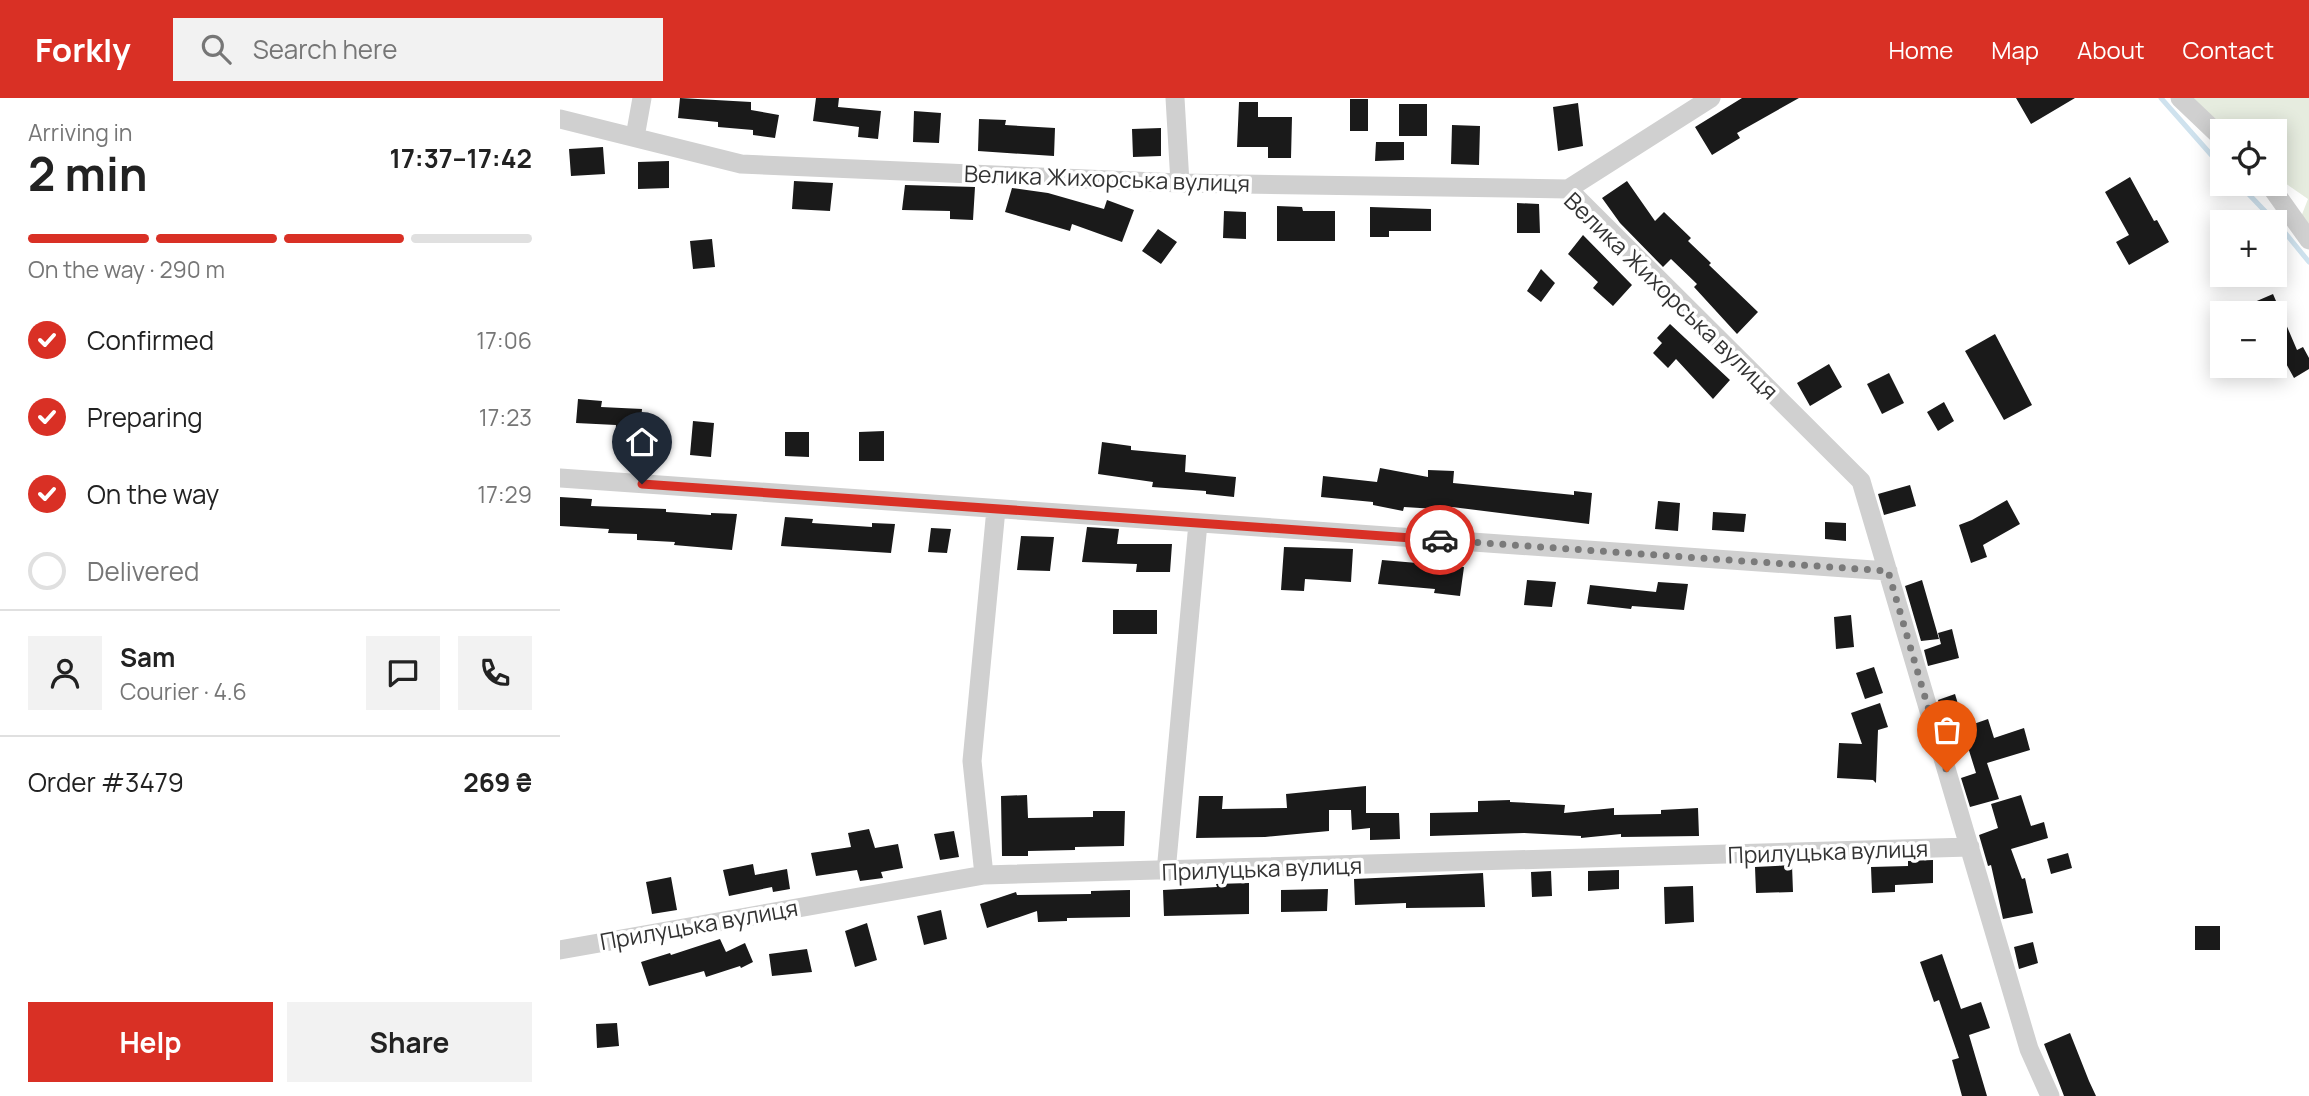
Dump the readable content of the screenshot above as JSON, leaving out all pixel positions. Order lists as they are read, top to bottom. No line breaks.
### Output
{"streets":{"street":["Велика Жихорська вулиця","Прилуцька вулиця"]},"crossings":[["Велика Жихорська вулиця","Прилуцька вулиця"]],"page":{"header":"Forkly","search":"Search here","nav":["Home","Map","About","Contact"],"heading":["2 min","Arriving in","17:37–17:42"],"panel":["Sam","Courier · 4.6","Order #3479","269 ₴"],"map_buttons":["+","−"],"bar":"On the way · 290 m","list":[["Confirmed","17:06"],["Preparing","17:23"],["On the way","17:29"],"Delivered"],"buttons":["Help","Share"]}}
